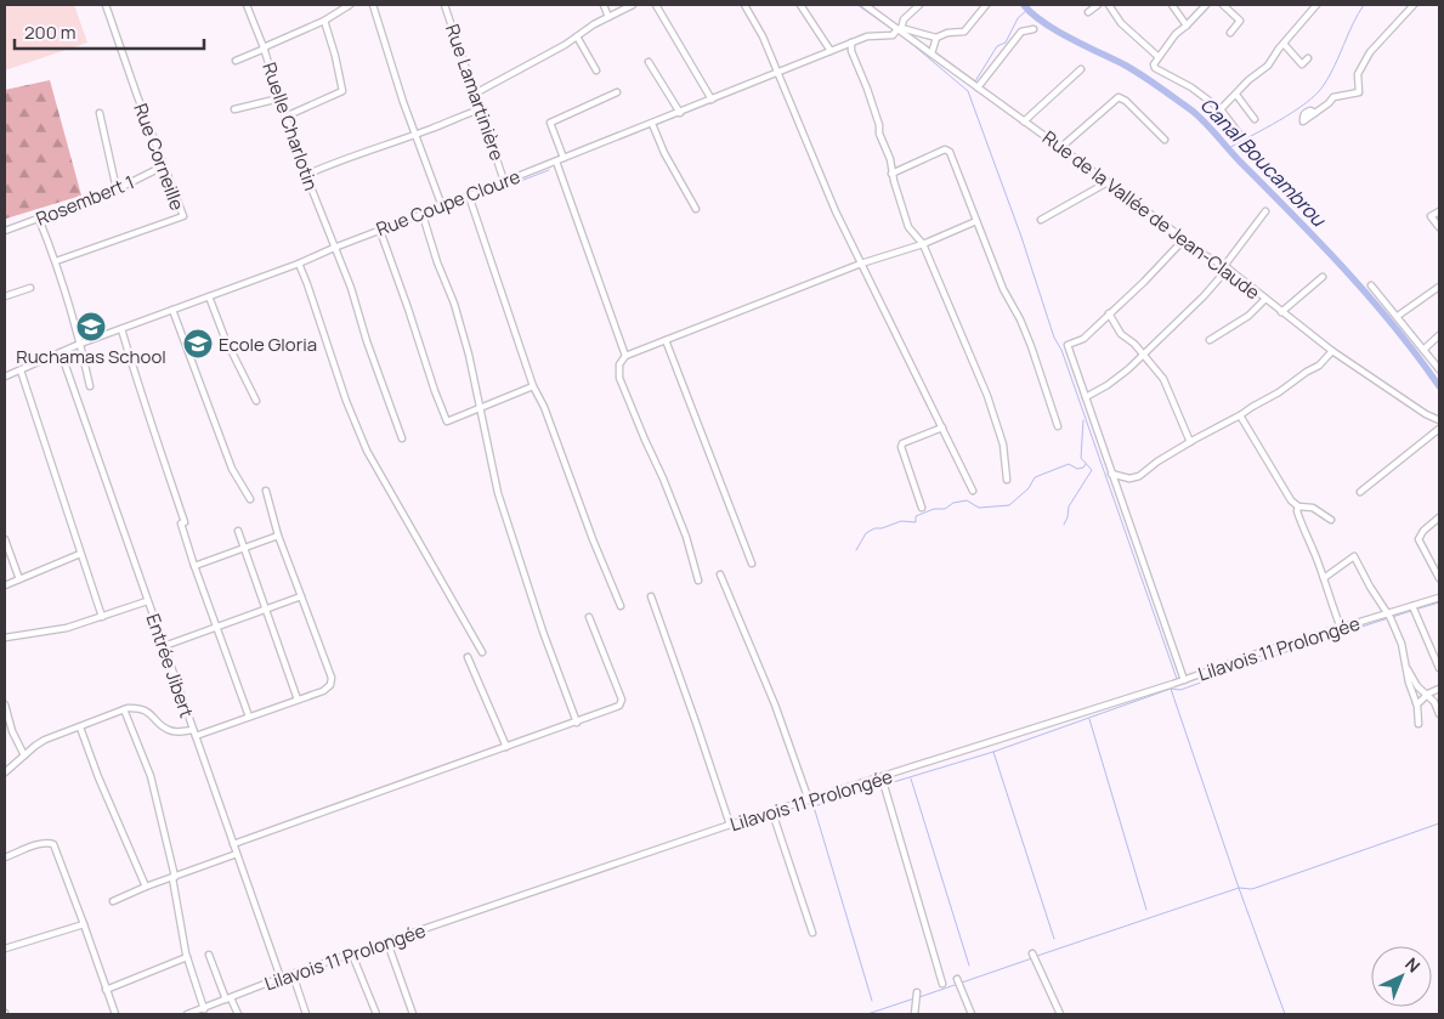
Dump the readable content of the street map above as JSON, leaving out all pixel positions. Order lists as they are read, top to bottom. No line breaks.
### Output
{"streets":{"street":["Rue Lamartinière","Ruelle Charlotin","Rue Corneille","Rosembert 1","Rue Coupe Cloure","Rue de la Vallée de Jean-Claude","Lilavois 11 Prolongée","Entrée Jibert"]},"crossings":[["Rue Lamartinière","Rue Coupe Cloure"],["Ruelle Charlotin","Rue Coupe Cloure"],["Rue Corneille","Rosembert 1"],["Rue Coupe Cloure","Rue de la Vallée de Jean-Claude"],["Rue Coupe Cloure","Entrée Jibert"],["Lilavois 11 Prolongée","Entrée Jibert"]],"water":["Canal Boucambrou"],"places":{"school or university":["Ruchamas School","Ecole Gloria"]},"scale_bar":"200 m","north":"top right"}
